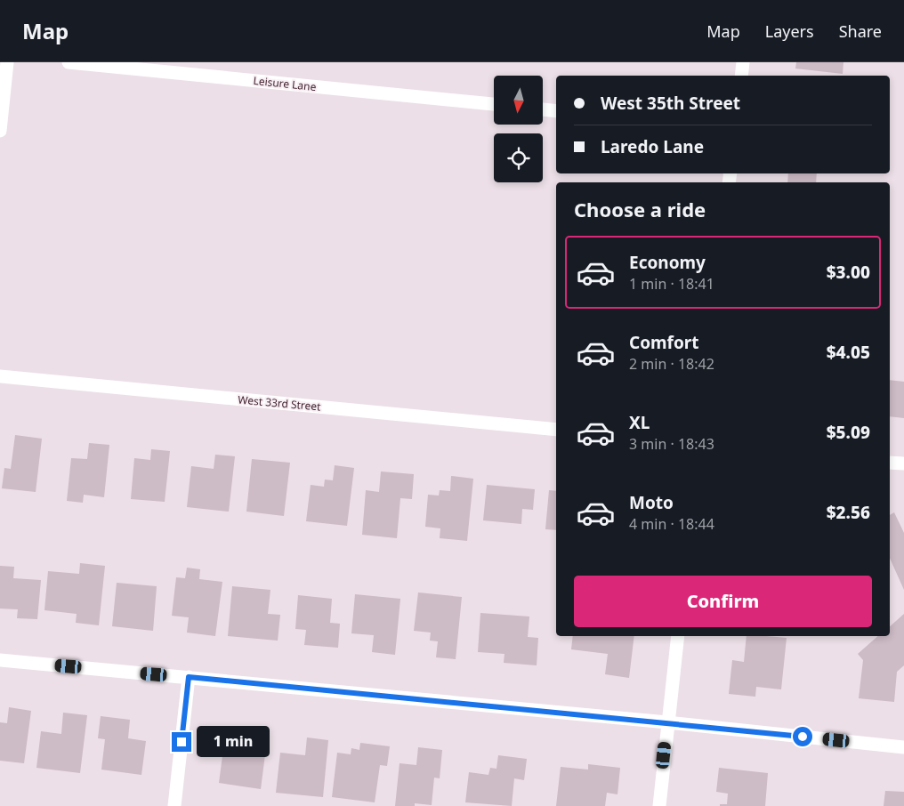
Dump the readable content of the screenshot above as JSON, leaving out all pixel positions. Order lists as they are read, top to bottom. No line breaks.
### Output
{"streets":{"street":["Leisure Lane","West 33rd Street"]},"north":"bottom","page":{"header":"Map","nav":["Map","Layers","Share"],"banner":["West 35th Street","Laredo Lane"],"heading":"Choose a ride","list":[{"name":"Economy","note":"1 min · 18:41","value":"$3.00"},{"name":"Comfort","note":"2 min · 18:42","value":"$4.05"},{"name":"XL","note":"3 min · 18:43","value":"$5.09"},{"name":"Moto","note":"4 min · 18:44","value":"$2.56"}],"buttons":"Confirm","bubble":"1 min"}}
